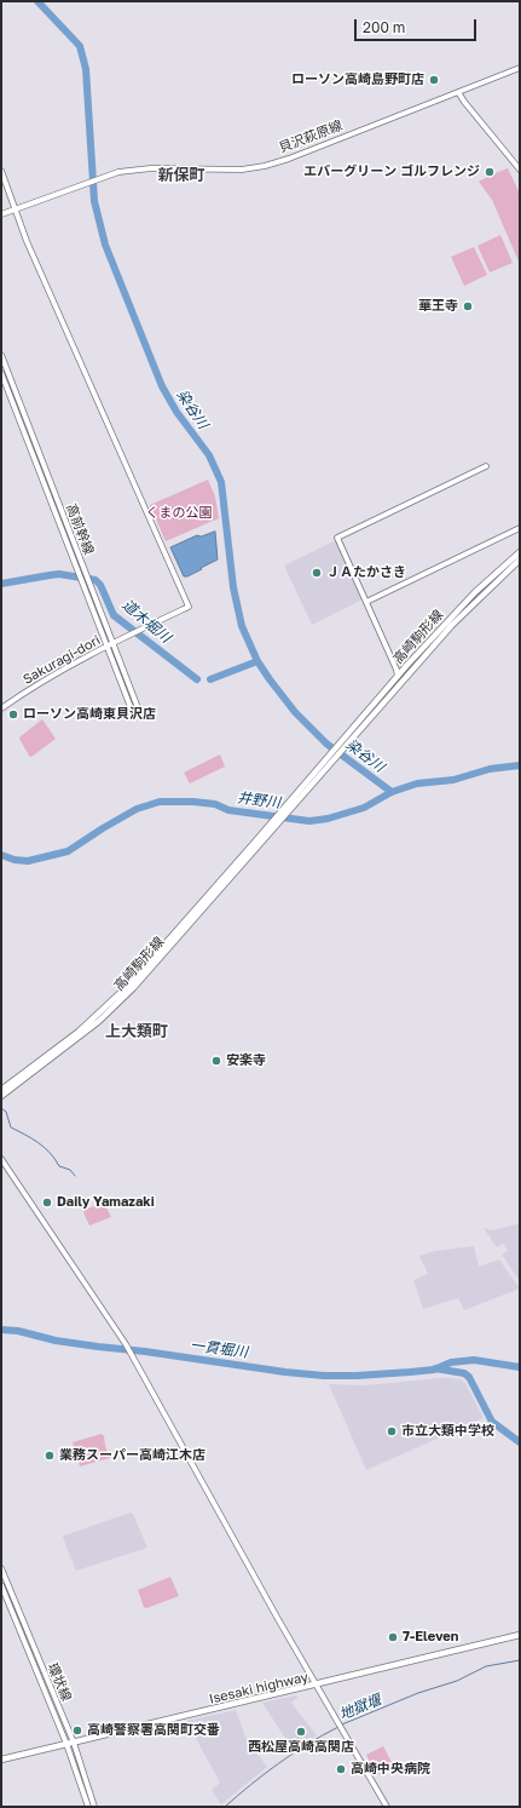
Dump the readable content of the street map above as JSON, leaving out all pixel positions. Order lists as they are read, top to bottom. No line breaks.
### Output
{"streets":{"main road":["高崎駒形線","Isesaki highway"],"street":["貝沢萩原線","高前幹線","Sakuragi-dori","環状線"]},"crossings":[["貝沢萩原線","Sakuragi-dori"],["高前幹線","Sakuragi-dori"],["環状線","Isesaki highway"]],"districts":["新保町","上大類町"],"water":["染谷川","道木堀川","井野川","一貫堀川","地獄堰"],"parks":["くまの公園"],"places":["ローソン高崎島野町店","エバーグリーン ゴルフレンジ","華王寺","ＪＡたかさき","ローソン高崎東貝沢店","安楽寺","Daily Yamazaki","市立大類中学校","業務スーパー高崎江木店","7-Eleven","高崎警察署高関町交番","西松屋高崎高関店","高崎中央病院"],"scale_bar":"200 m"}
